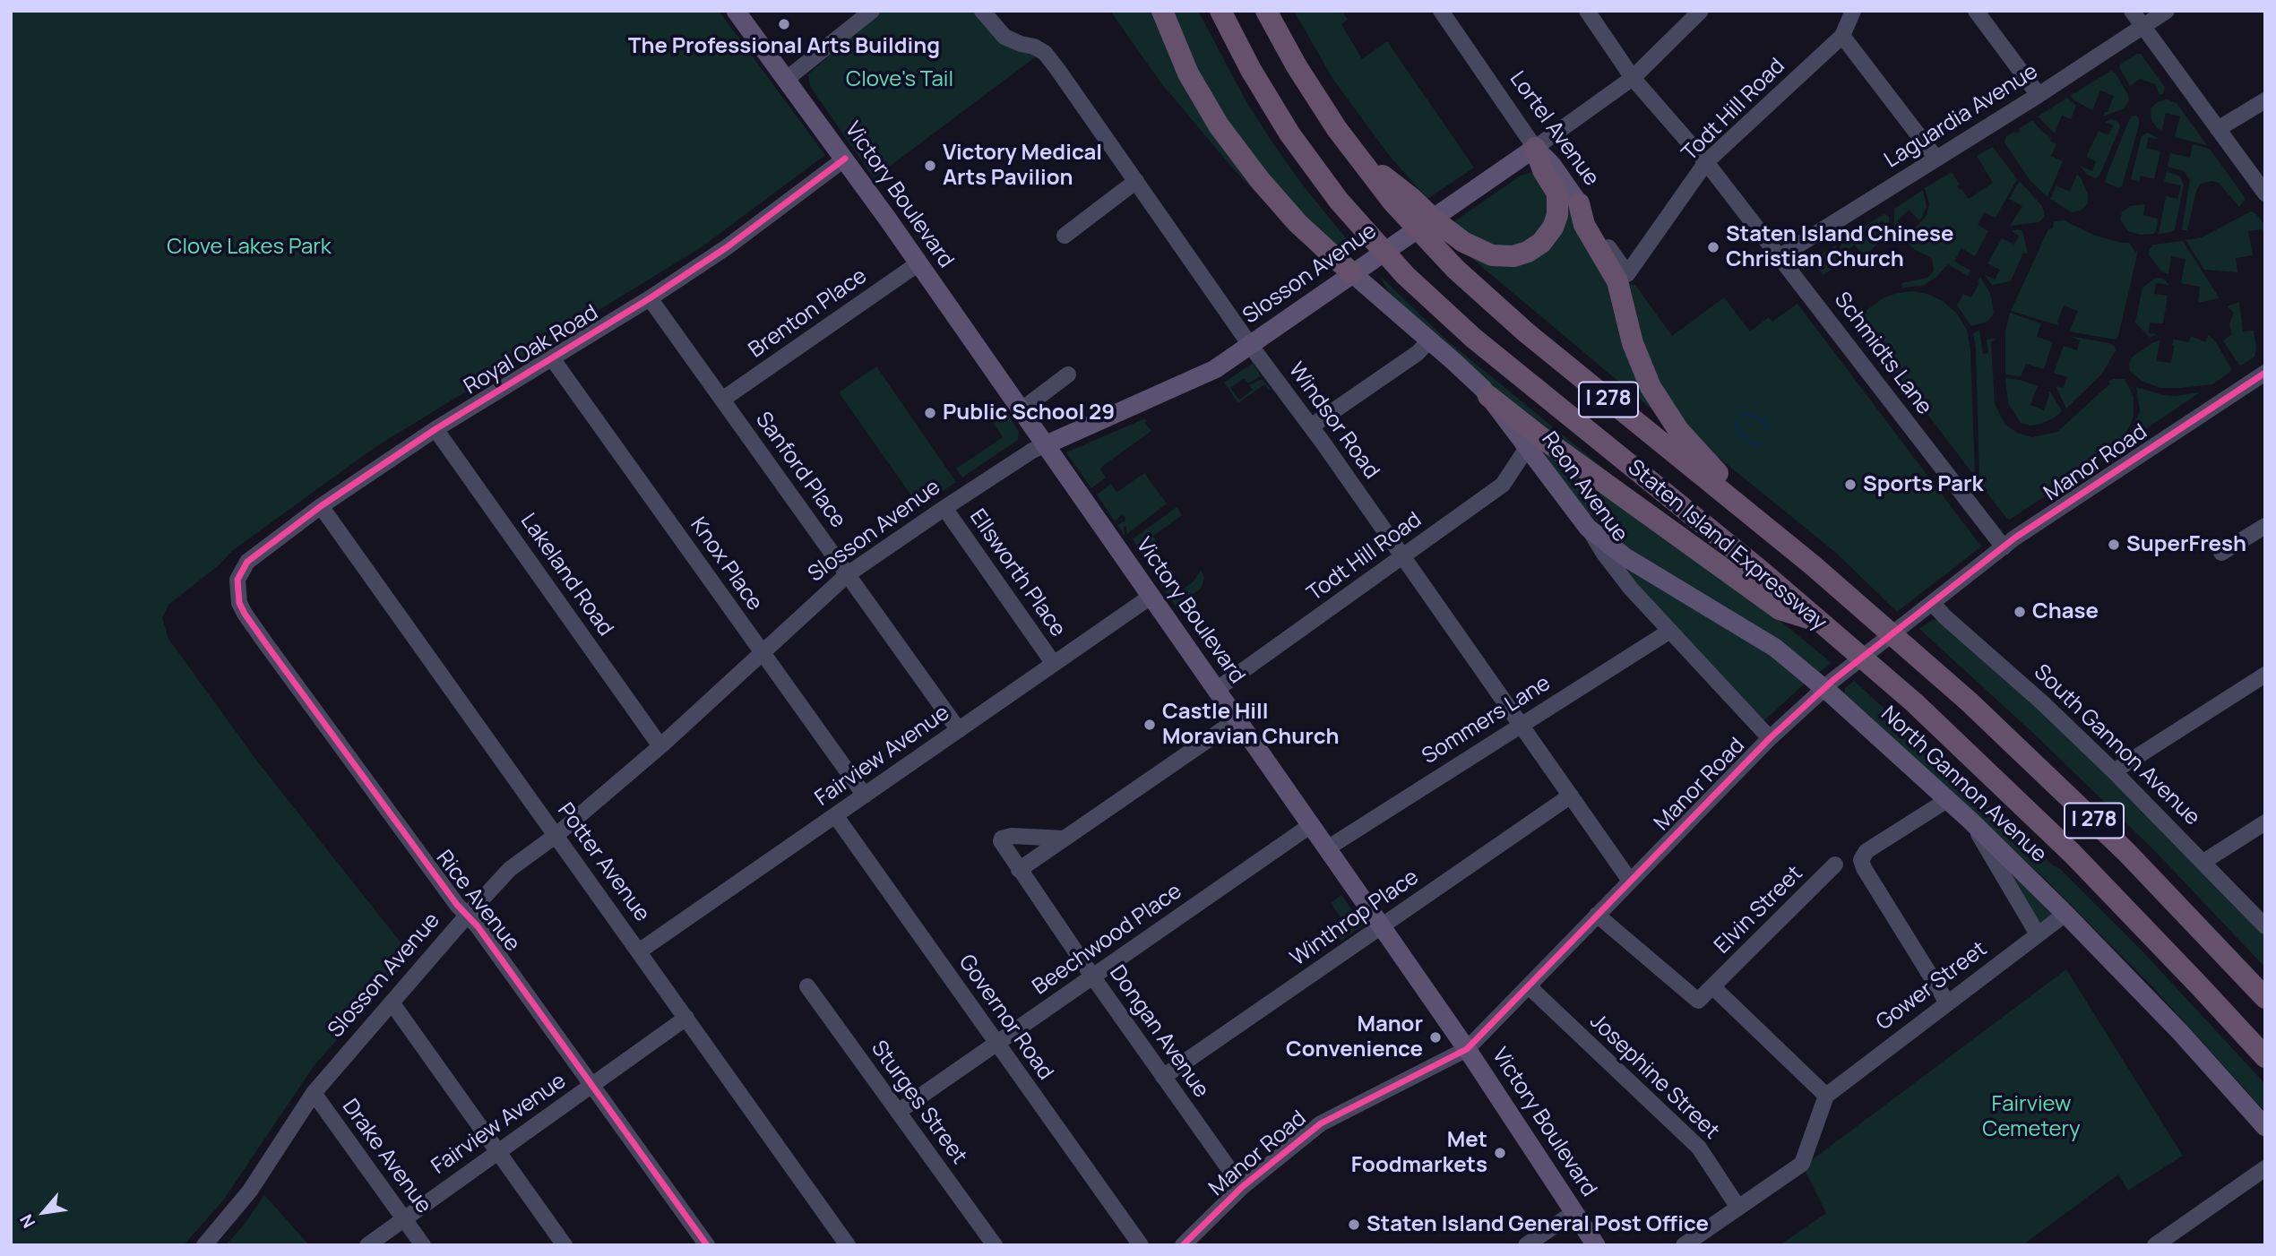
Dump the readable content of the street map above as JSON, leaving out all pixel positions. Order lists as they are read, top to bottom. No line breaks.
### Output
{"streets":{"highway":["I 278","Staten Island Expressway"],"main road":["Lortel Avenue","Victory Boulevard","Slosson Avenue","Reon Avenue","North Gannon Avenue"],"street":["Todt Hill Road","Laguardia Avenue","Brenton Place","Royal Oak Road","Schmidts Lane","Windsor Road","Manor Road","Sanford Place","Knox Place","Ellsworth Place","Lakeland Road","Sommers Lane","South Gannon Avenue","Fairview Avenue","Potter Avenue","Rice Avenue","Elvin Street","Winthrop Place","Beechwood Place","Gower Street","Governor Road","Dongan Avenue","Josephine Street","Sturges Street","Drake Avenue"]},"crossings":[["Todt Hill Road","Lortel Avenue"],["Todt Hill Road","Victory Boulevard"],["Todt Hill Road","Schmidts Lane"],["Todt Hill Road","Windsor Road"],["Todt Hill Road","Reon Avenue"],["Laguardia Avenue","Schmidts Lane"],["Lortel Avenue","Slosson Avenue"],["Victory Boulevard","Slosson Avenue"],["Victory Boulevard","Brenton Place"],["Victory Boulevard","Royal Oak Road"],["Victory Boulevard","Manor Road"],["Victory Boulevard","Sommers Lane"],["Victory Boulevard","Fairview Avenue"],["Victory Boulevard","Winthrop Place"],["Victory Boulevard","Beechwood Place"],["Slosson Avenue","Schmidts Lane"],["Slosson Avenue","Windsor Road"],["Slosson Avenue","Sanford Place"],["Slosson Avenue","Reon Avenue"],["Slosson Avenue","Knox Place"],["Slosson Avenue","Ellsworth Place"],["Slosson Avenue","Lakeland Road"],["Slosson Avenue","Potter Avenue"],["Slosson Avenue","Rice Avenue"],["Slosson Avenue","Drake Avenue"],["Brenton Place","Sanford Place"],["Royal Oak Road","Sanford Place"],["Royal Oak Road","Knox Place"],["Royal Oak Road","Lakeland Road"],["Royal Oak Road","Potter Avenue"],["Royal Oak Road","Rice Avenue"],["Schmidts Lane","Manor Road"],["Windsor Road","Manor Road"],["Windsor Road","Sommers Lane"],["Windsor Road","Winthrop Place"],["Manor Road","Reon Avenue"],["Manor Road","South Gannon Avenue"],["Manor Road","North Gannon Avenue"],["Manor Road","Dongan Avenue"],["Manor Road","Josephine Street"],["Sanford Place","Fairview Avenue"],["Reon Avenue","Sommers Lane"],["Reon Avenue","North Gannon Avenue"],["Knox Place","Fairview Avenue"],["Ellsworth Place","Fairview Avenue"],["Fairview Avenue","Potter Avenue"],["Fairview Avenue","Rice Avenue"],["Fairview Avenue","Governor Road"],["Fairview Avenue","Drake Avenue"],["North Gannon Avenue","Gower Street"],["Winthrop Place","Dongan Avenue"],["Beechwood Place","Governor Road"],["Beechwood Place","Dongan Avenue"],["Beechwood Place","Sturges Street"]],"parks":["Clove's Tail","Clove Lakes Park","Fairview Cemetery"],"places":["The Professional Arts Building","Victory Medical Arts Pavilion","Staten Island Chinese Christian Church","Public School 29","Sports Park","SuperFresh","Chase","Castle Hill Moravian Church","Manor Convenience","Met Foodmarkets","Staten Island General Post Office"],"north":"bottom left"}
